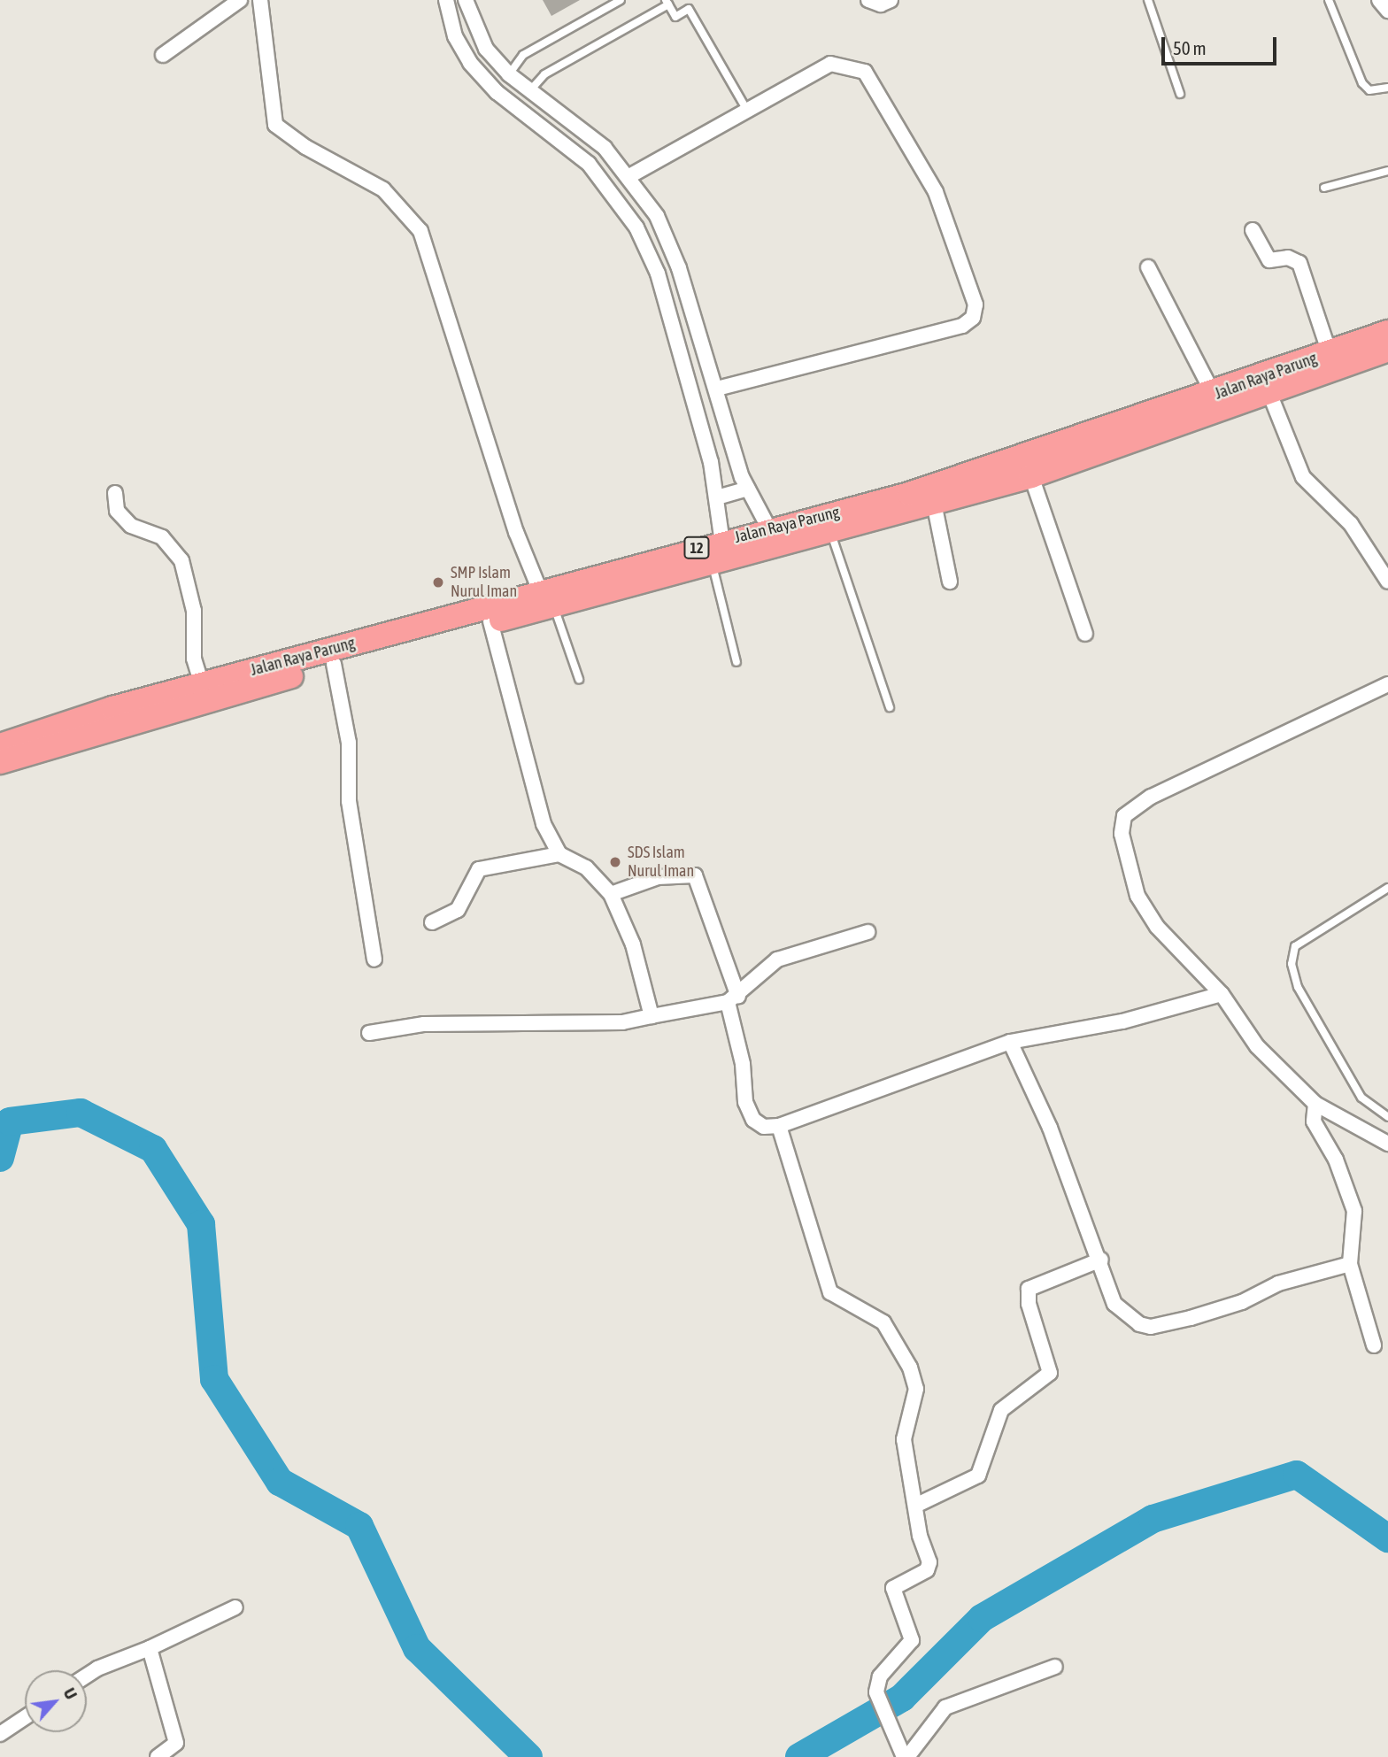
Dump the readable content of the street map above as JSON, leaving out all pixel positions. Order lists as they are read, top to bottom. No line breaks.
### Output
{"streets":{"highway":["Jalan Raya Parung","12"]},"places":["SMP Islam Nurul Iman","SDS Islam Nurul Iman"],"scale_bar":"50 m","north":"top right"}
